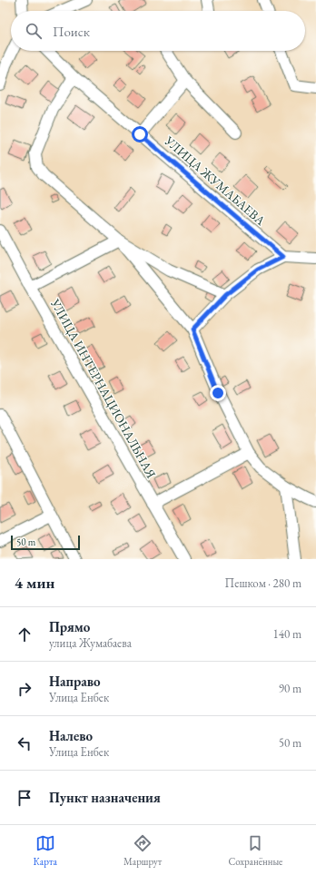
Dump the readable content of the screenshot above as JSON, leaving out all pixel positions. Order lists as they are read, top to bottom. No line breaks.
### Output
{"streets":{"street":["УЛИЦА ЖУМАБАЕВА","УЛИЦА ИНТЕРНАЦИОНАЛЬНАЯ"]},"scale_bar":"50 m","page":{"search":"Поиск","scale":"50 m","heading":["4 мин","Пешком · 280 m"],"list":[["Прямо","улица Жумабаева","140 m"],["Направо","Улица Енбек","90 m"],["Налево","Улица Енбек","50 m"],"Пункт назначения"],"nav":["Карта","Маршрут","Сохранённые"]}}
